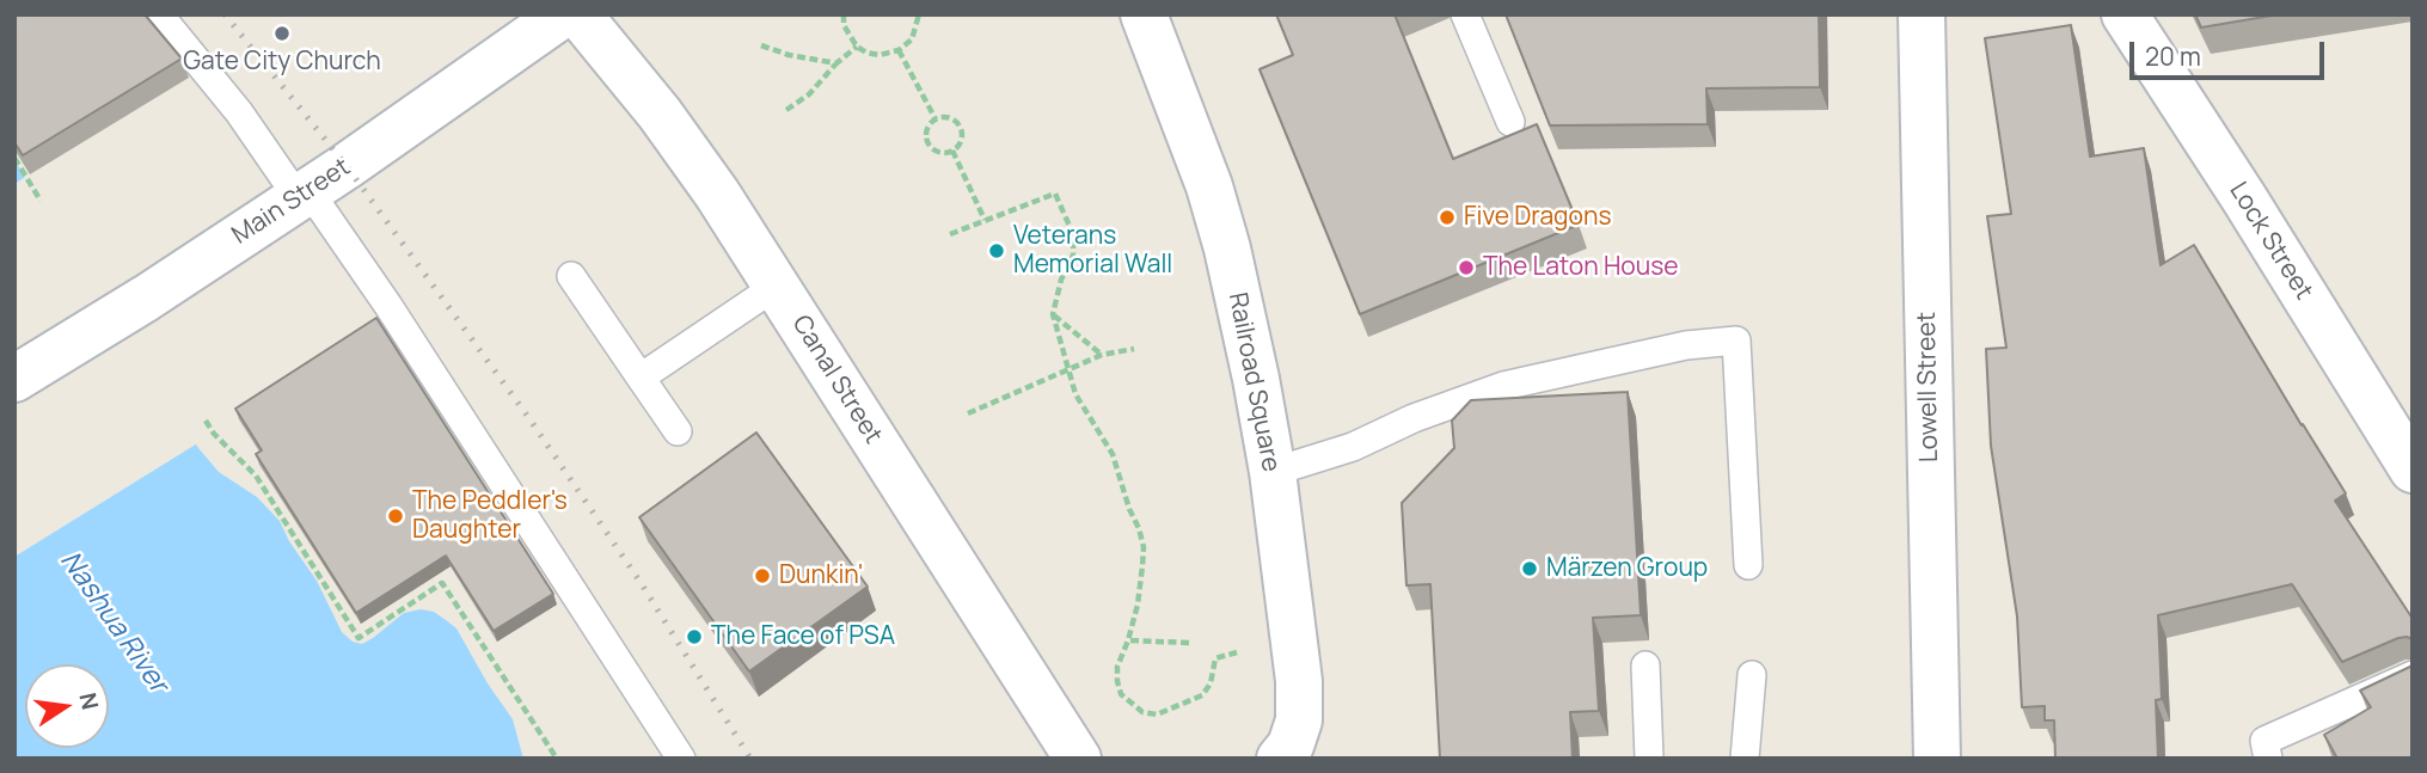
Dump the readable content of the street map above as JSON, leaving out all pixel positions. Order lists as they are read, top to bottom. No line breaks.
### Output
{"streets":{"street":["Main Street","Lock Street","Canal Street","Railroad Square","Lowell Street"]},"crossings":[["Main Street","Canal Street"]],"water":["Nashua River"],"places":["Gate City Church","Five Dragons","Veterans Memorial Wall","The Laton House","The Peddler's Daughter","Märzen Group","Dunkin'","The Face of PSA"],"scale_bar":"20 m","north":"right"}
